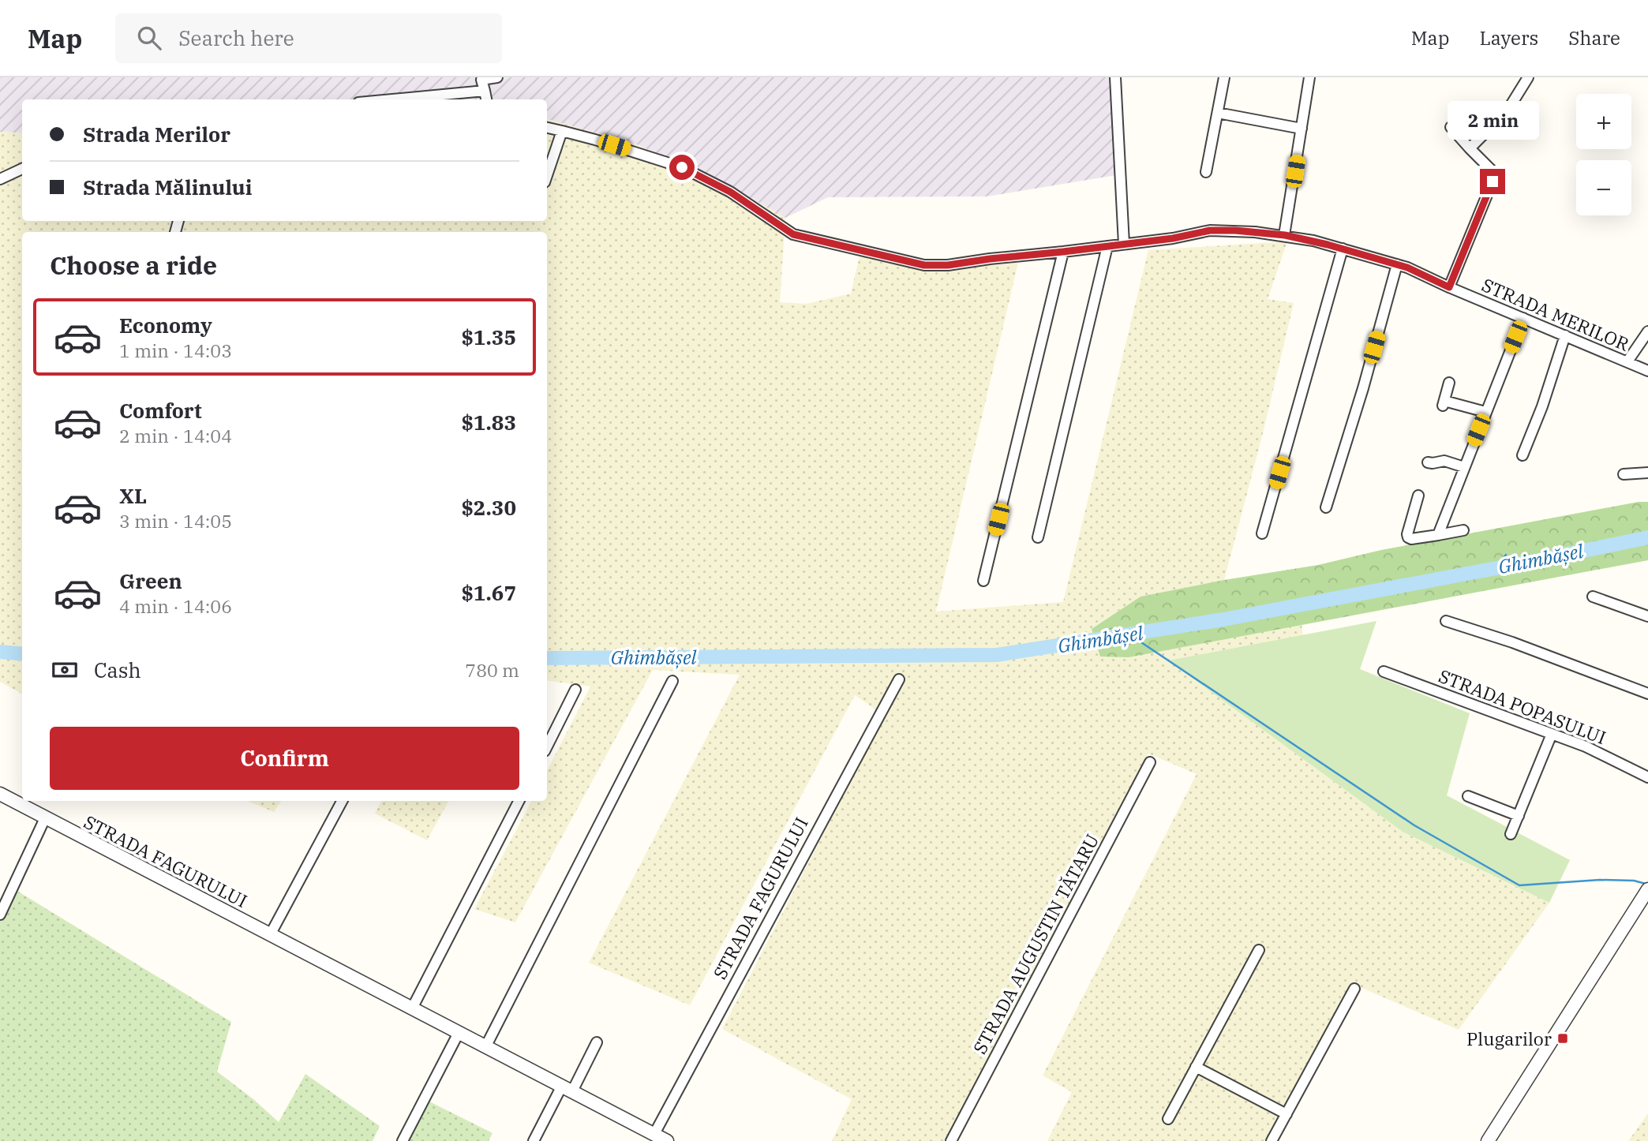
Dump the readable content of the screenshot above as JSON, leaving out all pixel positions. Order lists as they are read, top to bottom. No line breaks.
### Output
{"streets":{"street":["STRADA MERILOR","STRADA POPASULUI","STRADA FAGURULUI","STRADA AUGUSTIN TĂTARU"]},"water":["Ghimbășel"],"places":{"transit":["Plugarilor"]},"page":{"header":"Map","search":"Search here","nav":["Map","Layers","Share"],"map_buttons":["+","−"],"banner":["Strada Merilor","Strada Mălinului"],"bubble":"2 min","heading":"Choose a ride","list":[{"name":"Economy","note":"1 min · 14:03","value":"$1.35"},{"name":"Comfort","note":"2 min · 14:04","value":"$1.83"},{"name":"XL","note":"3 min · 14:05","value":"$2.30"},{"name":"Green","note":"4 min · 14:06","value":"$1.67"}],"pay":["Cash","780 m"],"buttons":"Confirm"}}
